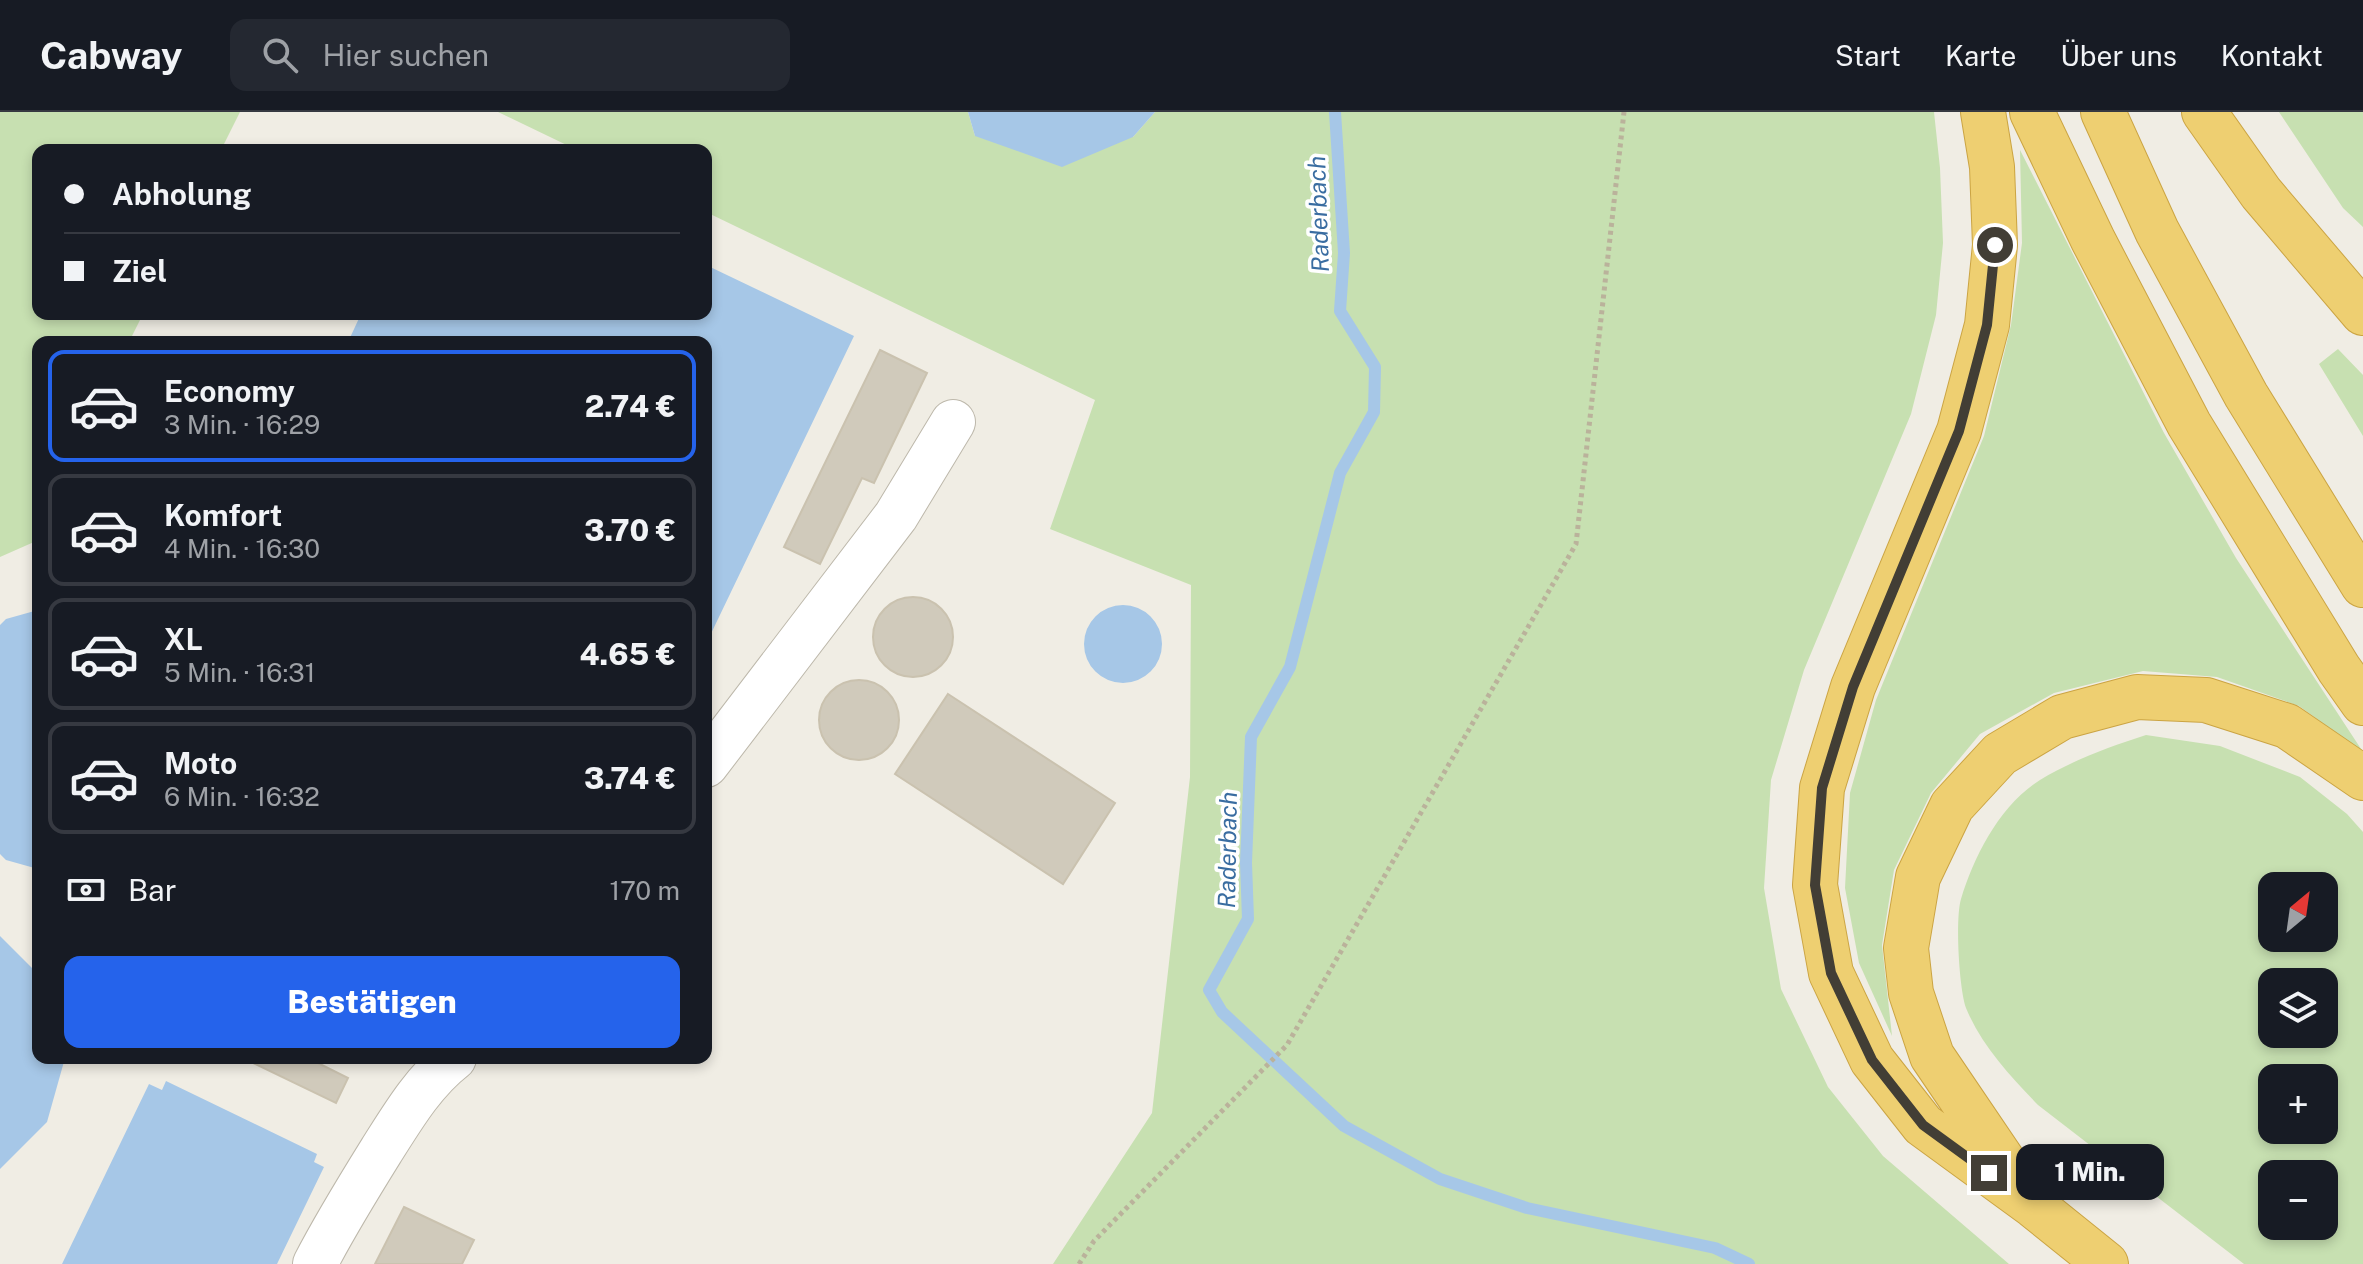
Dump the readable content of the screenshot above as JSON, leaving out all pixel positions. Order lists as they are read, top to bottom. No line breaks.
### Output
{"water":["Raderbach"],"north":"top right","page":{"header":"Cabway","search":"Hier suchen","nav":["Start","Karte","Über uns","Kontakt"],"banner":["Abholung","Ziel"],"list":[{"name":"Economy","note":"3 Min. · 16:29","value":"2.74 €"},{"name":"Komfort","note":"4 Min. · 16:30","value":"3.70 €"},{"name":"XL","note":"5 Min. · 16:31","value":"4.65 €"},{"name":"Moto","note":"6 Min. · 16:32","value":"3.74 €"}],"pay":["Bar","170 m"],"map_buttons":["+","−"],"buttons":"Bestätigen","bubble":"1 Min."}}
